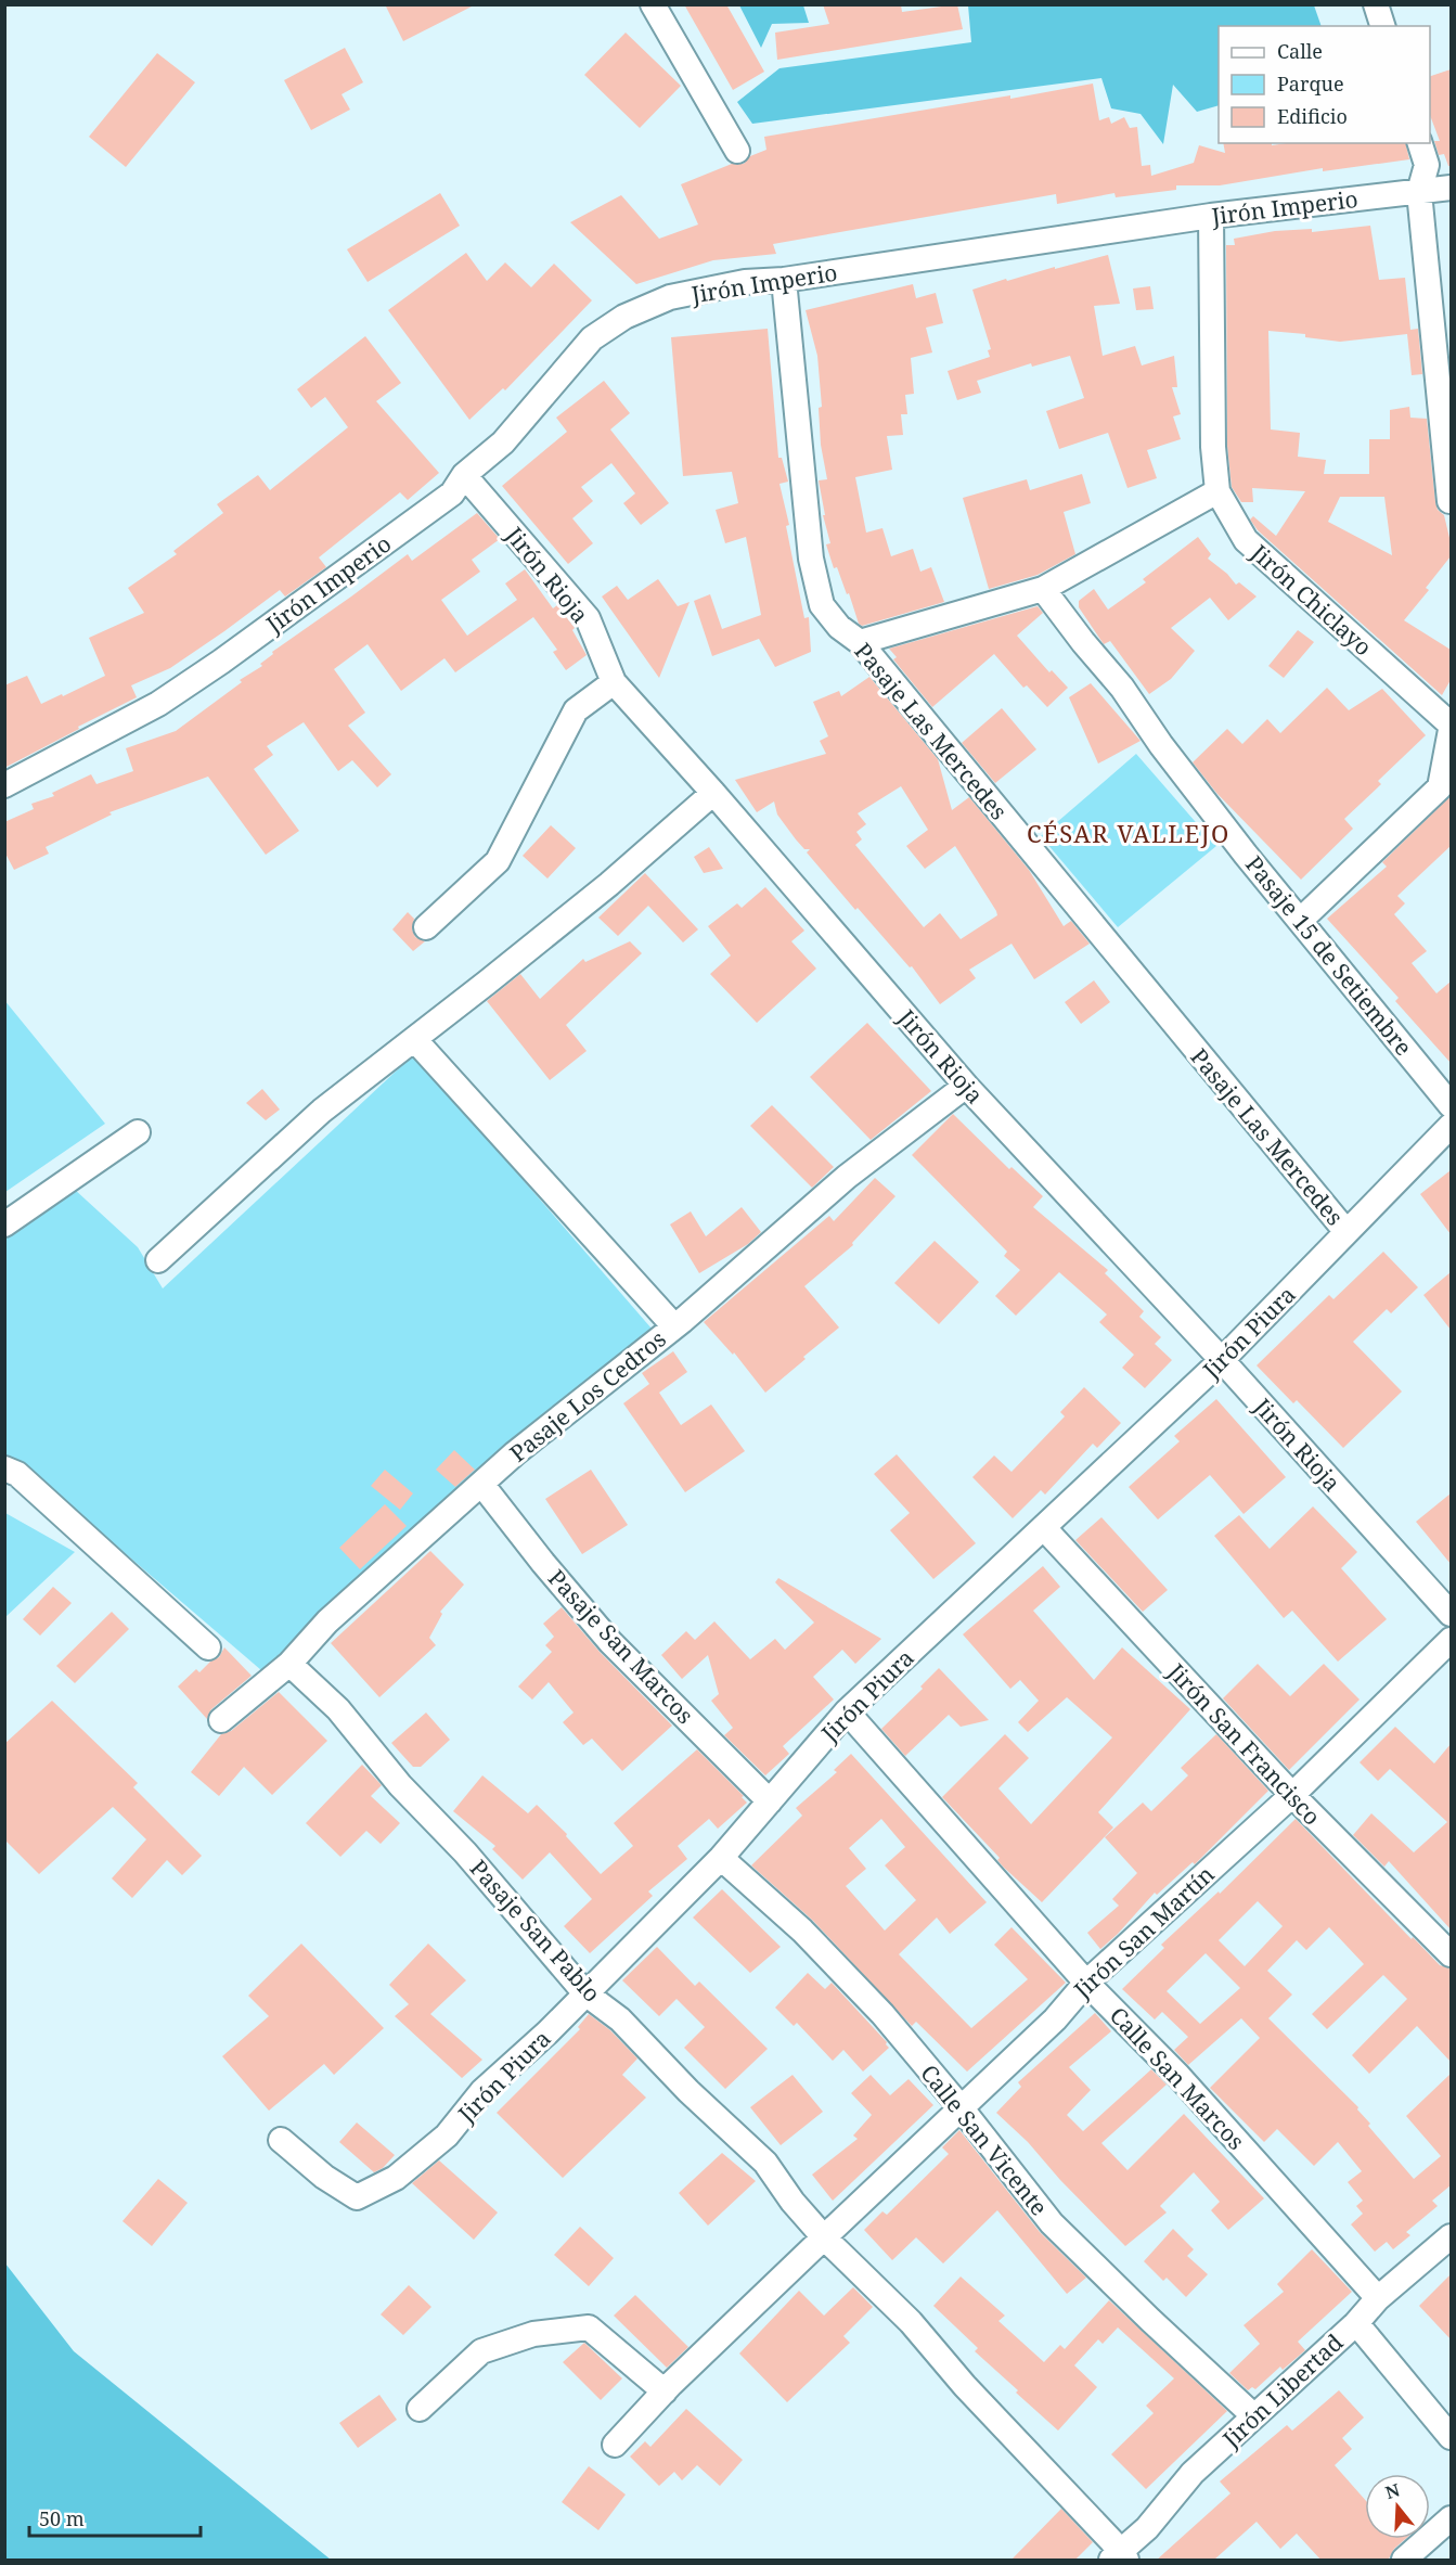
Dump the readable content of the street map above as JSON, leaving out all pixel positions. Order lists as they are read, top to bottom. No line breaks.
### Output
{"streets":{"street":["Jirón Imperio","Jirón Rioja","Jirón Chiclayo","Pasaje Las Mercedes","Pasaje 15 de Setiembre","Jirón Piura","Pasaje Los Cedros","Pasaje San Marcos","Jirón San Francisco","Pasaje San Pablo","Jirón San Martín","Calle San Marcos","Calle San Vicente","Jirón Libertad"]},"crossings":[["Jirón Imperio","Jirón Rioja"],["Jirón Imperio","Jirón Chiclayo"],["Jirón Imperio","Pasaje Las Mercedes"],["Jirón Rioja","Jirón Piura"],["Jirón Rioja","Pasaje Los Cedros"],["Pasaje Las Mercedes","Jirón Piura"],["Jirón Piura","Pasaje San Marcos"],["Jirón Piura","Jirón San Francisco"],["Jirón Piura","Pasaje San Pablo"],["Jirón Piura","Calle San Marcos"],["Jirón Piura","Calle San Vicente"],["Pasaje Los Cedros","Pasaje San Marcos"],["Pasaje Los Cedros","Pasaje San Pablo"],["Jirón San Francisco","Jirón San Martín"],["Pasaje San Pablo","Jirón San Martín"],["Pasaje San Pablo","Jirón Libertad"],["Jirón San Martín","Calle San Marcos"],["Jirón San Martín","Calle San Vicente"],["Calle San Marcos","Jirón Libertad"],["Calle San Vicente","Jirón Libertad"]],"districts":["CÉSAR VALLEJO"],"legend":["Calle","Parque","Edificio"],"scale_bar":"50 m","north":"top"}
